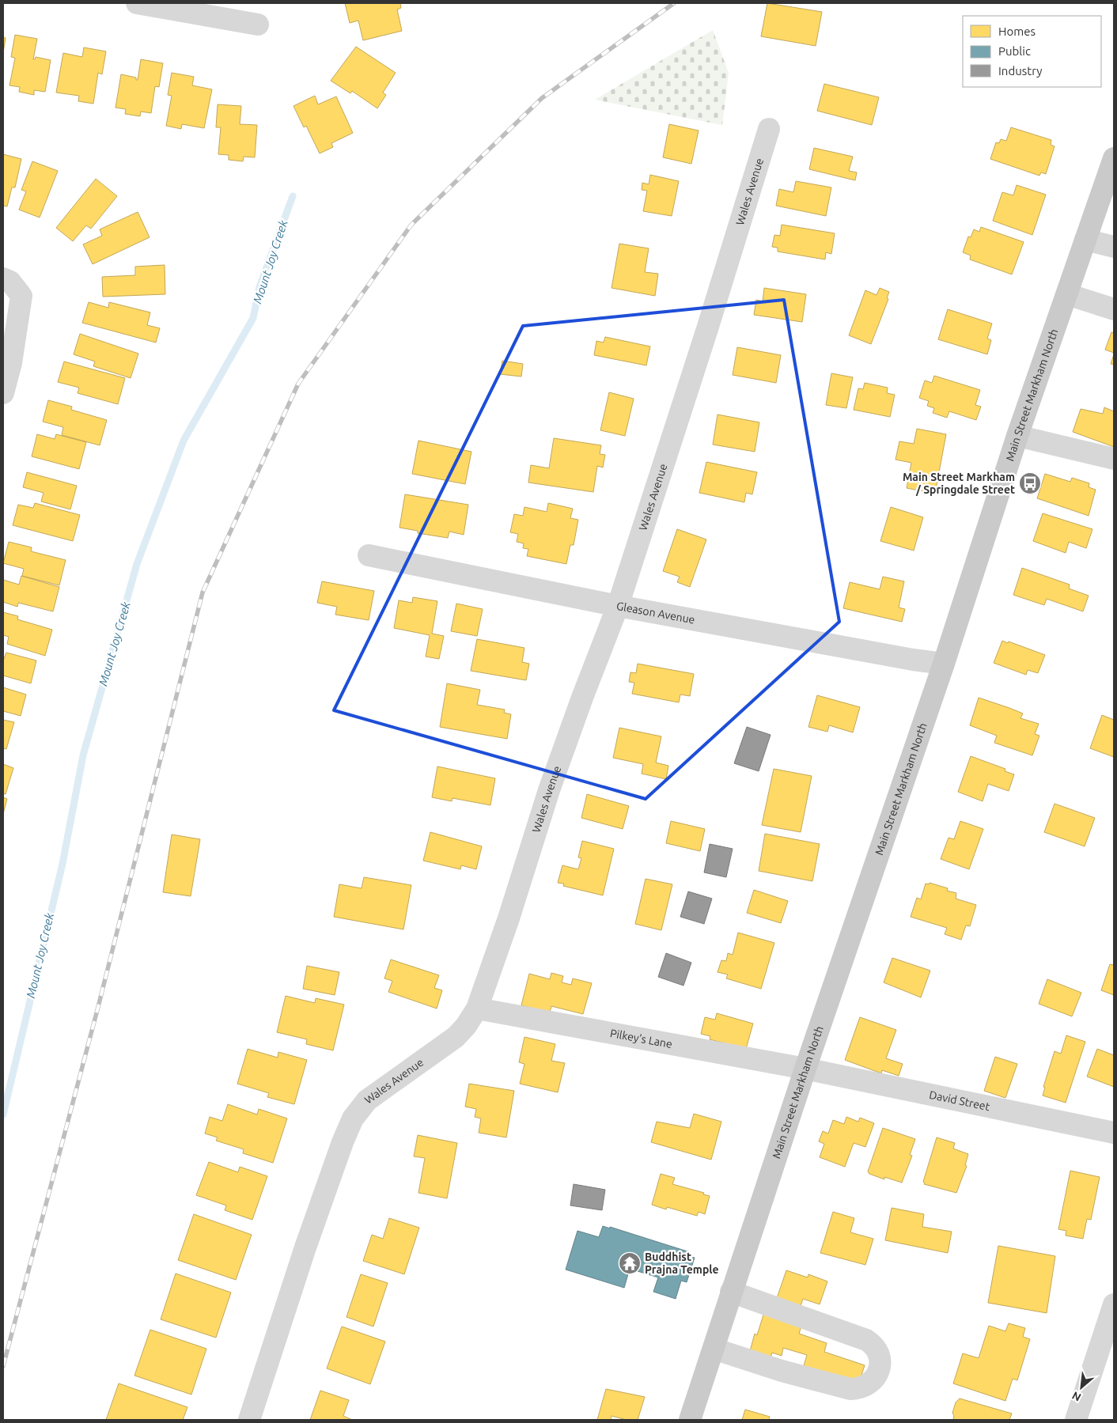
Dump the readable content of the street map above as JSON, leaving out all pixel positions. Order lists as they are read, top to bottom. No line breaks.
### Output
{"streets":{"main road":["Main Street Markham North"],"street":["Wales Avenue","Gleason Avenue","Pilkey's Lane","David Street"]},"crossings":[["Wales Avenue","Gleason Avenue"],["Wales Avenue","Pilkey's Lane"],["Main Street Markham North","Gleason Avenue"],["Main Street Markham North","Pilkey's Lane"],["Main Street Markham North","David Street"],["Pilkey's Lane","David Street"]],"water":["Mount Joy Creek"],"places":{"bus stop":["Main Street Markham / Springdale Street"],"temple":["Buddhist Prajna Temple"]},"legend":["Homes","Public","Industry"],"north":"bottom left"}
